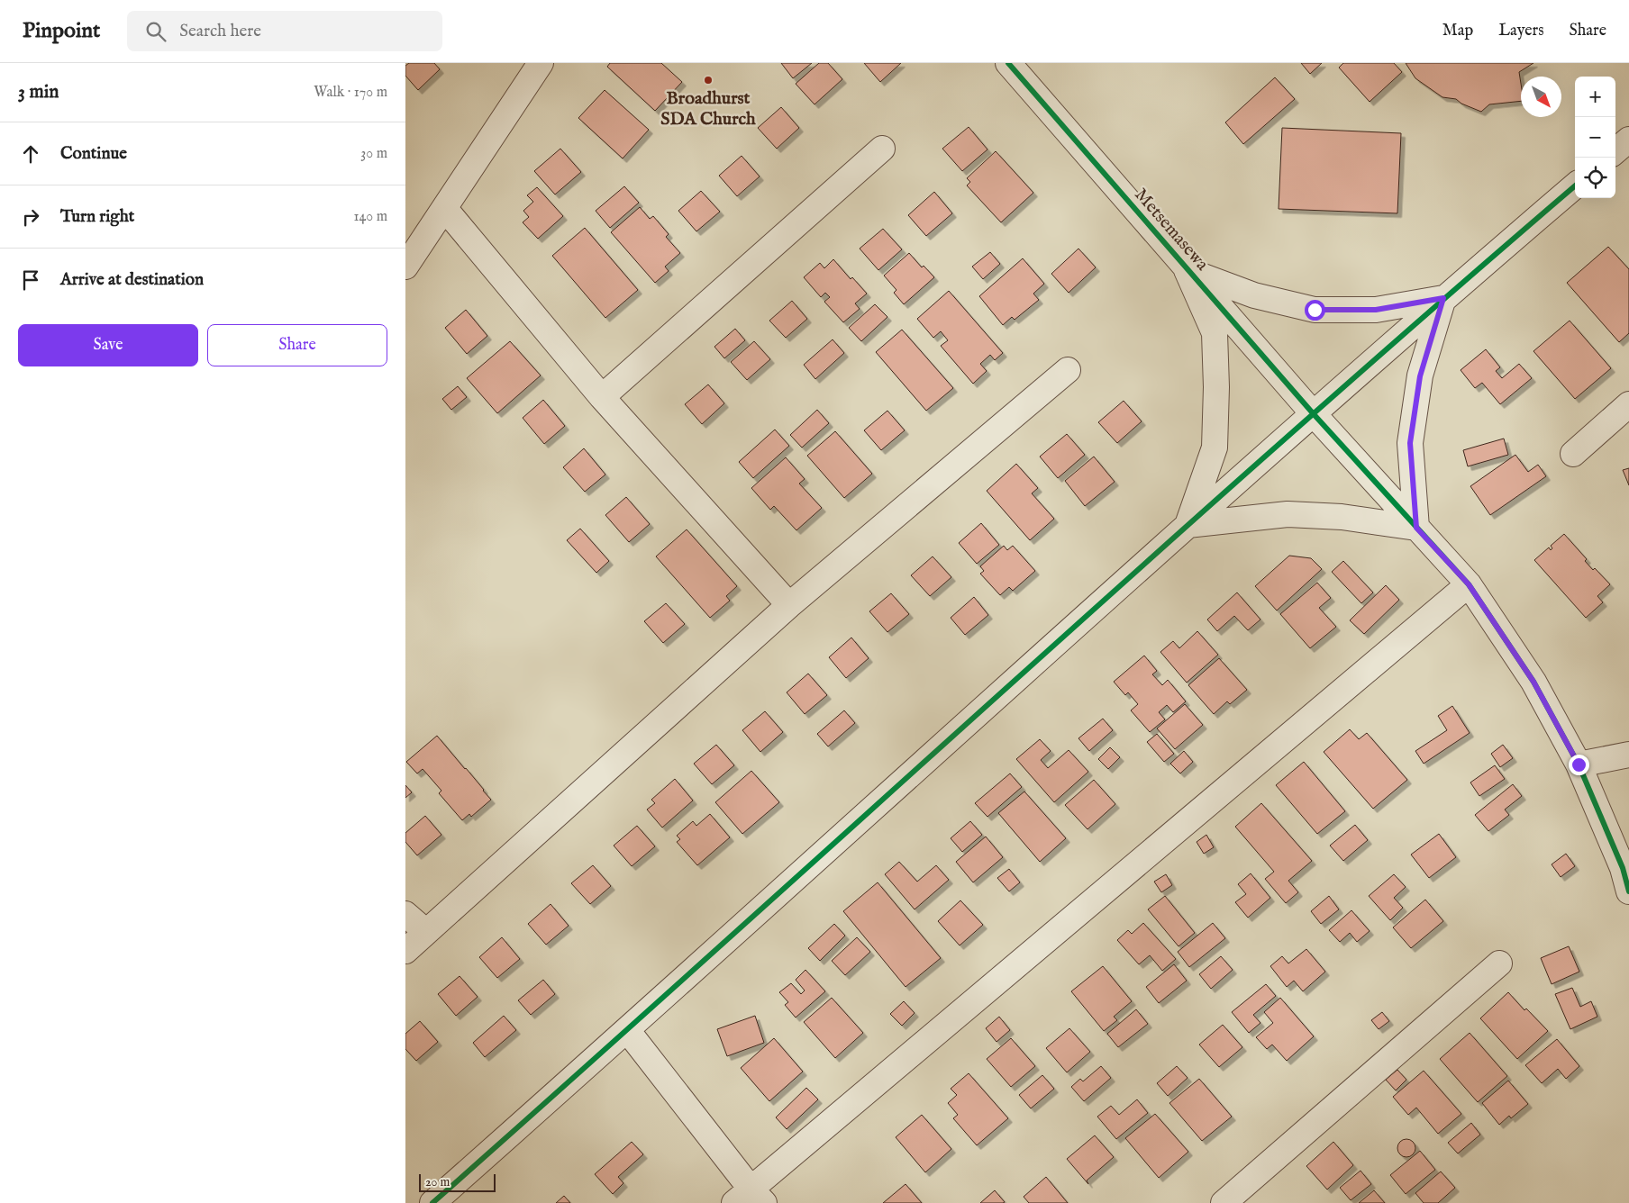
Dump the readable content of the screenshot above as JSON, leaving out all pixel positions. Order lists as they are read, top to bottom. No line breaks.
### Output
{"streets":{"street":["Metsemasewa"]},"places":["Broadhurst SDA Church"],"scale_bar":"20 m","north":"bottom right","page":{"header":"Pinpoint","search":"Search here","nav":["Map","Layers","Share"],"heading":["3 min","Walk · 170 m"],"map_buttons":["+","−"],"list":[["Continue","30 m"],["Turn right","140 m"],"Arrive at destination"],"buttons":["Save","Share"],"scale":"20 m"}}
